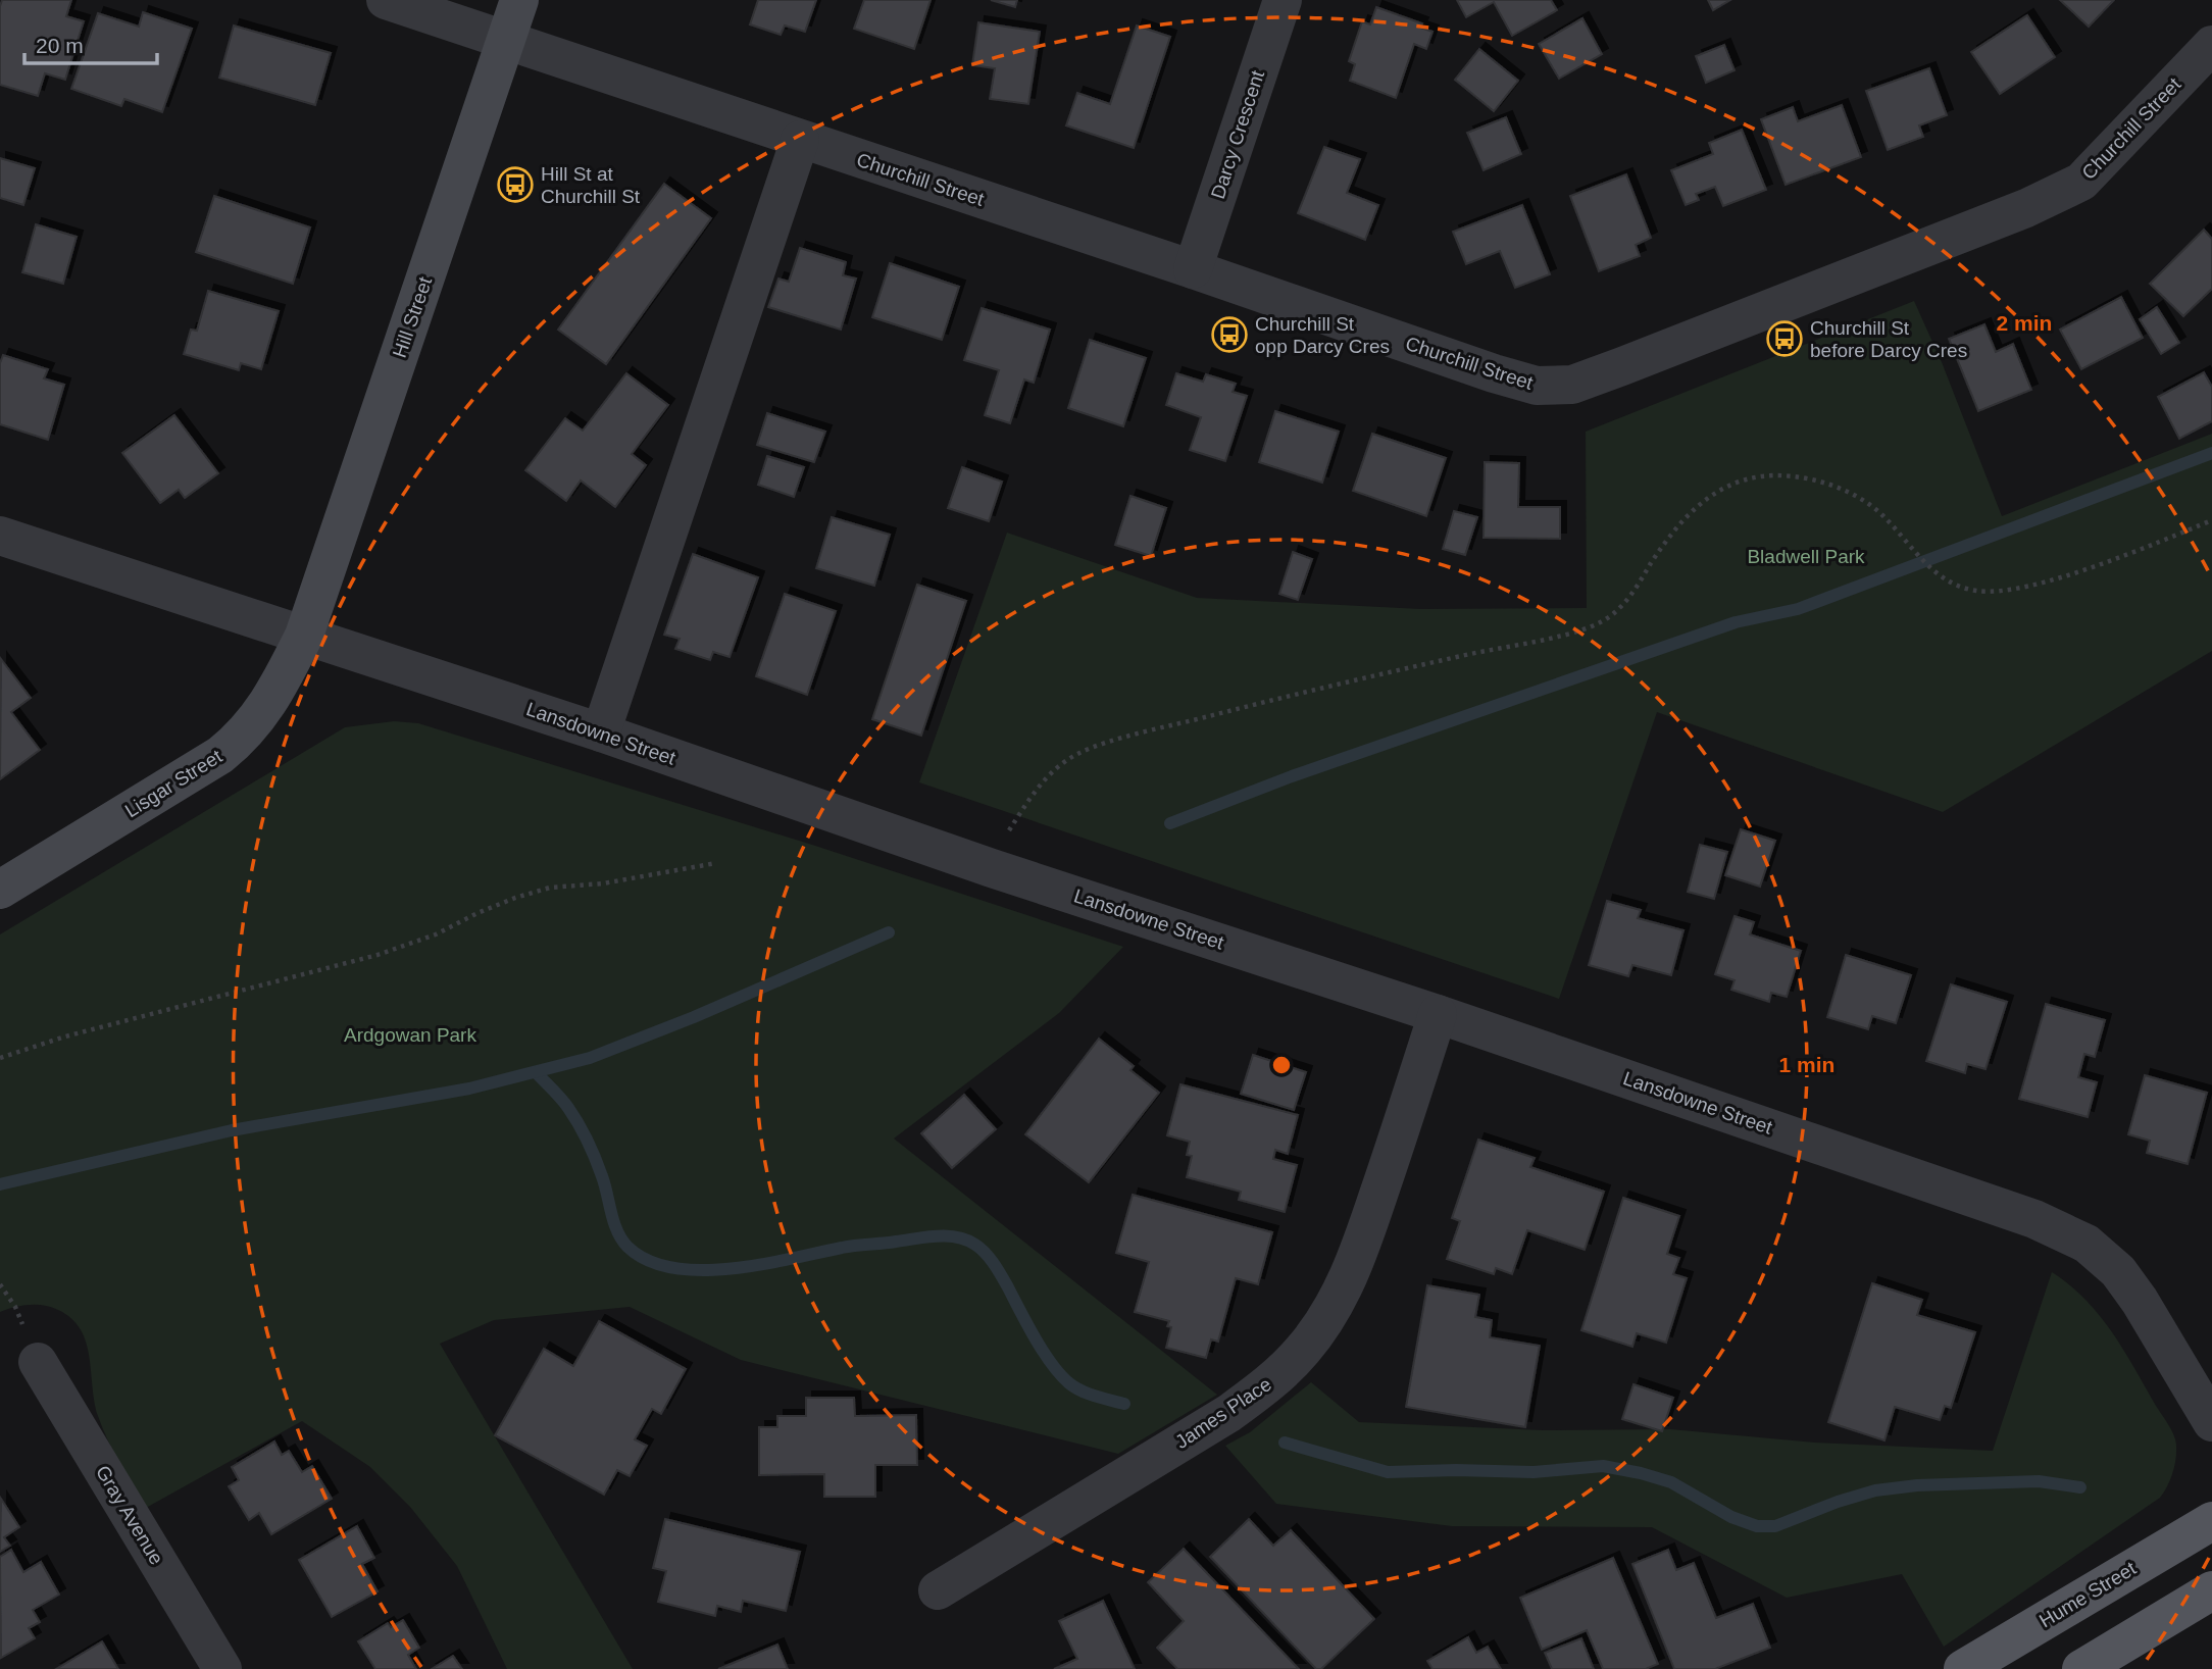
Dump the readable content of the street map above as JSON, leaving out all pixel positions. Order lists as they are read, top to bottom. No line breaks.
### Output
{"streets":{"main road":["Hume Street"],"street":["Churchill Street","Darcy Crescent","Hill Street","Lansdowne Street","Lisgar Street","James Place","Gray Avenue"]},"crossings":[["Churchill Street","Darcy Crescent"],["Churchill Street","Hill Street"],["Hill Street","Lansdowne Street"],["Hill Street","Lisgar Street"],["Lansdowne Street","Lisgar Street"],["Lansdowne Street","James Place"]],"parks":["Bladwell Park","Ardgowan Park"],"places":{"bus stop":["Hill St at Churchill St","Churchill St opp Darcy Cres","Churchill St before Darcy Cres"]},"scale_bar":"20 m","rings":["2 min","1 min"]}
